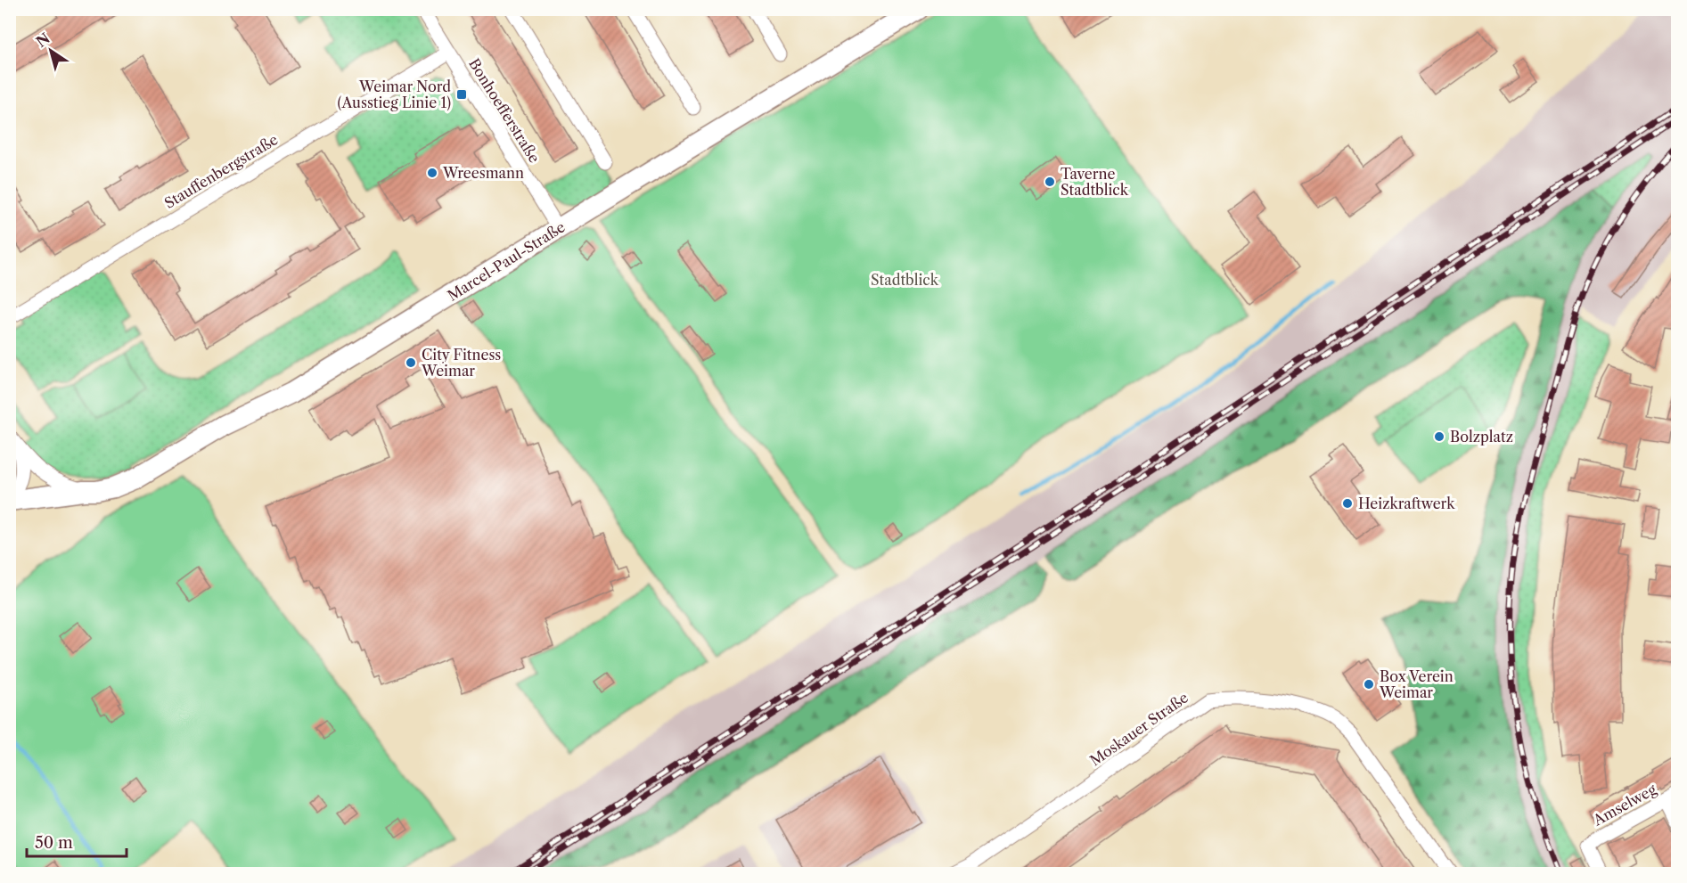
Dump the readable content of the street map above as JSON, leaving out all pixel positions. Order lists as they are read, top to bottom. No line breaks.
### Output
{"streets":{"street":["Bonhoefferstraße","Stauffenbergstraße","Marcel-Paul-Straße","Moskauer Straße","Amselweg"]},"crossings":[["Bonhoefferstraße","Stauffenbergstraße"],["Bonhoefferstraße","Marcel-Paul-Straße"]],"parks":["Stadtblick"],"places":{"transit":["Weimar Nord (Ausstieg Linie 1)"],"other":["Wreesmann","Taverne Stadtblick","City Fitness Weimar","Bolzplatz","Heizkraftwerk","Box Verein Weimar"]},"scale_bar":"50 m","north":"top left"}
